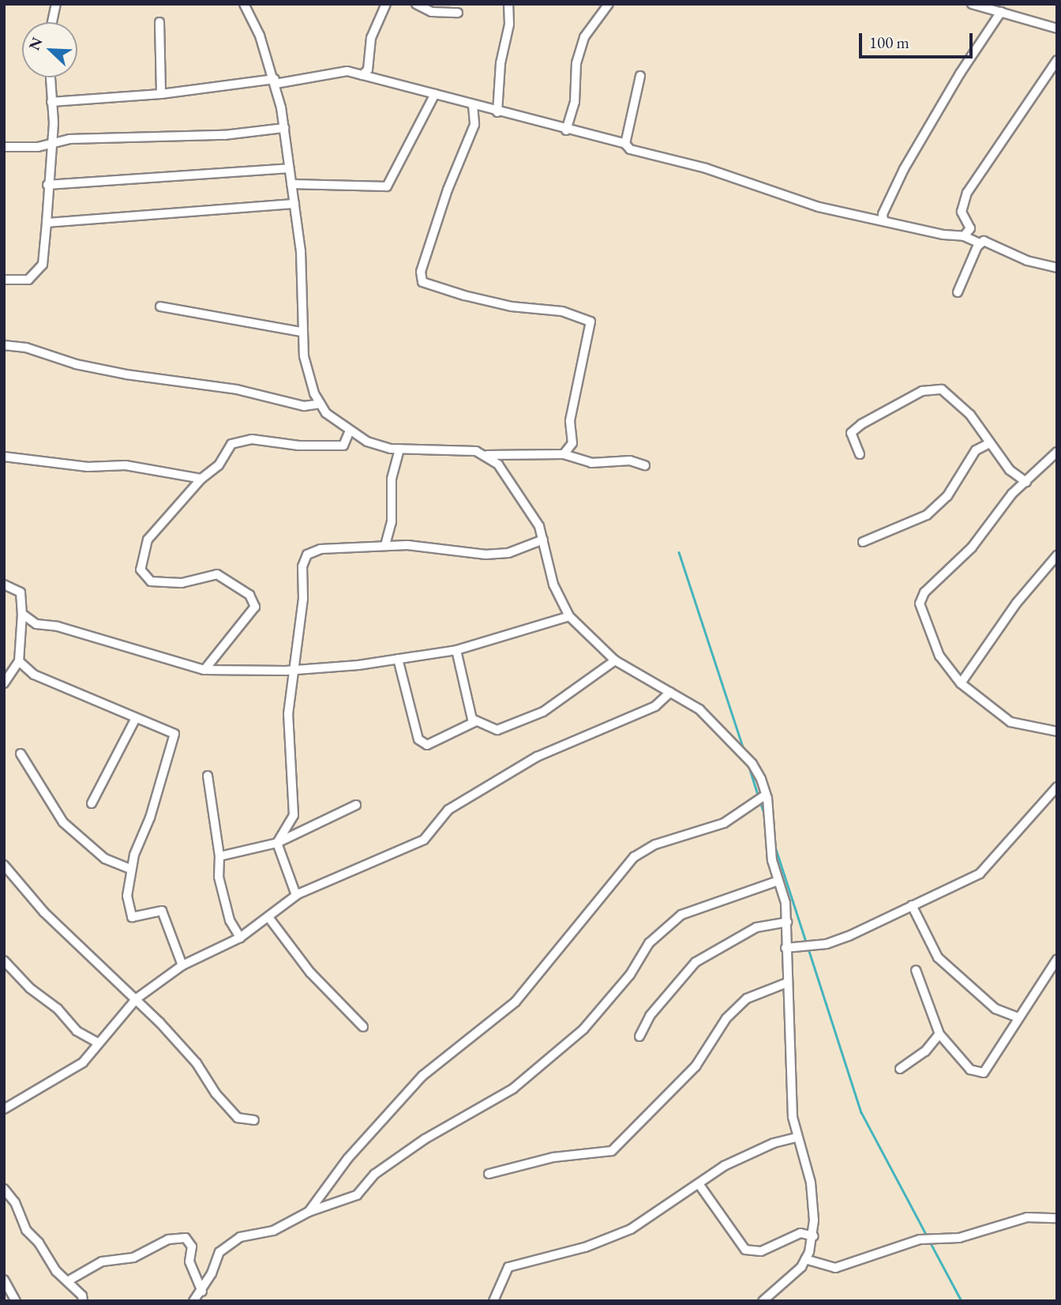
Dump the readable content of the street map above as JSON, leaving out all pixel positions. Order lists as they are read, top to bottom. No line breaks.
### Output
{"scale_bar":"100 m","north":"top left"}
